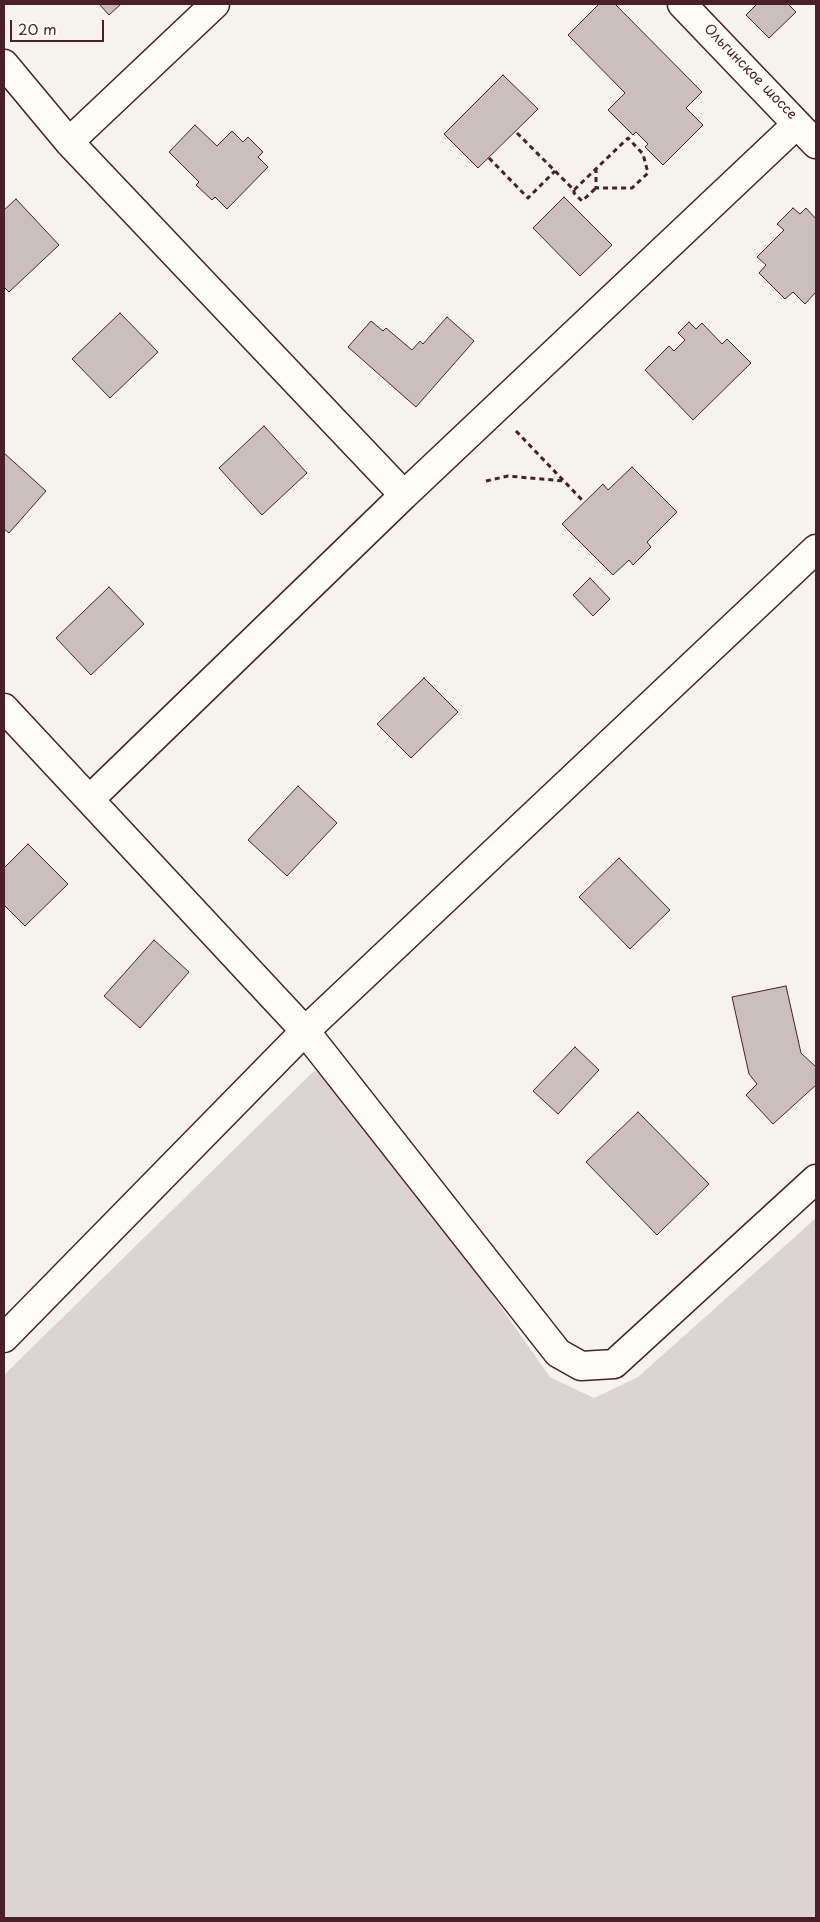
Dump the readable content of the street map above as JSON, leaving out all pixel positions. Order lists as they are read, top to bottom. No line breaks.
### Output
{"streets":{"street":["Ольгинское шоссе"]},"scale_bar":"20 m"}
